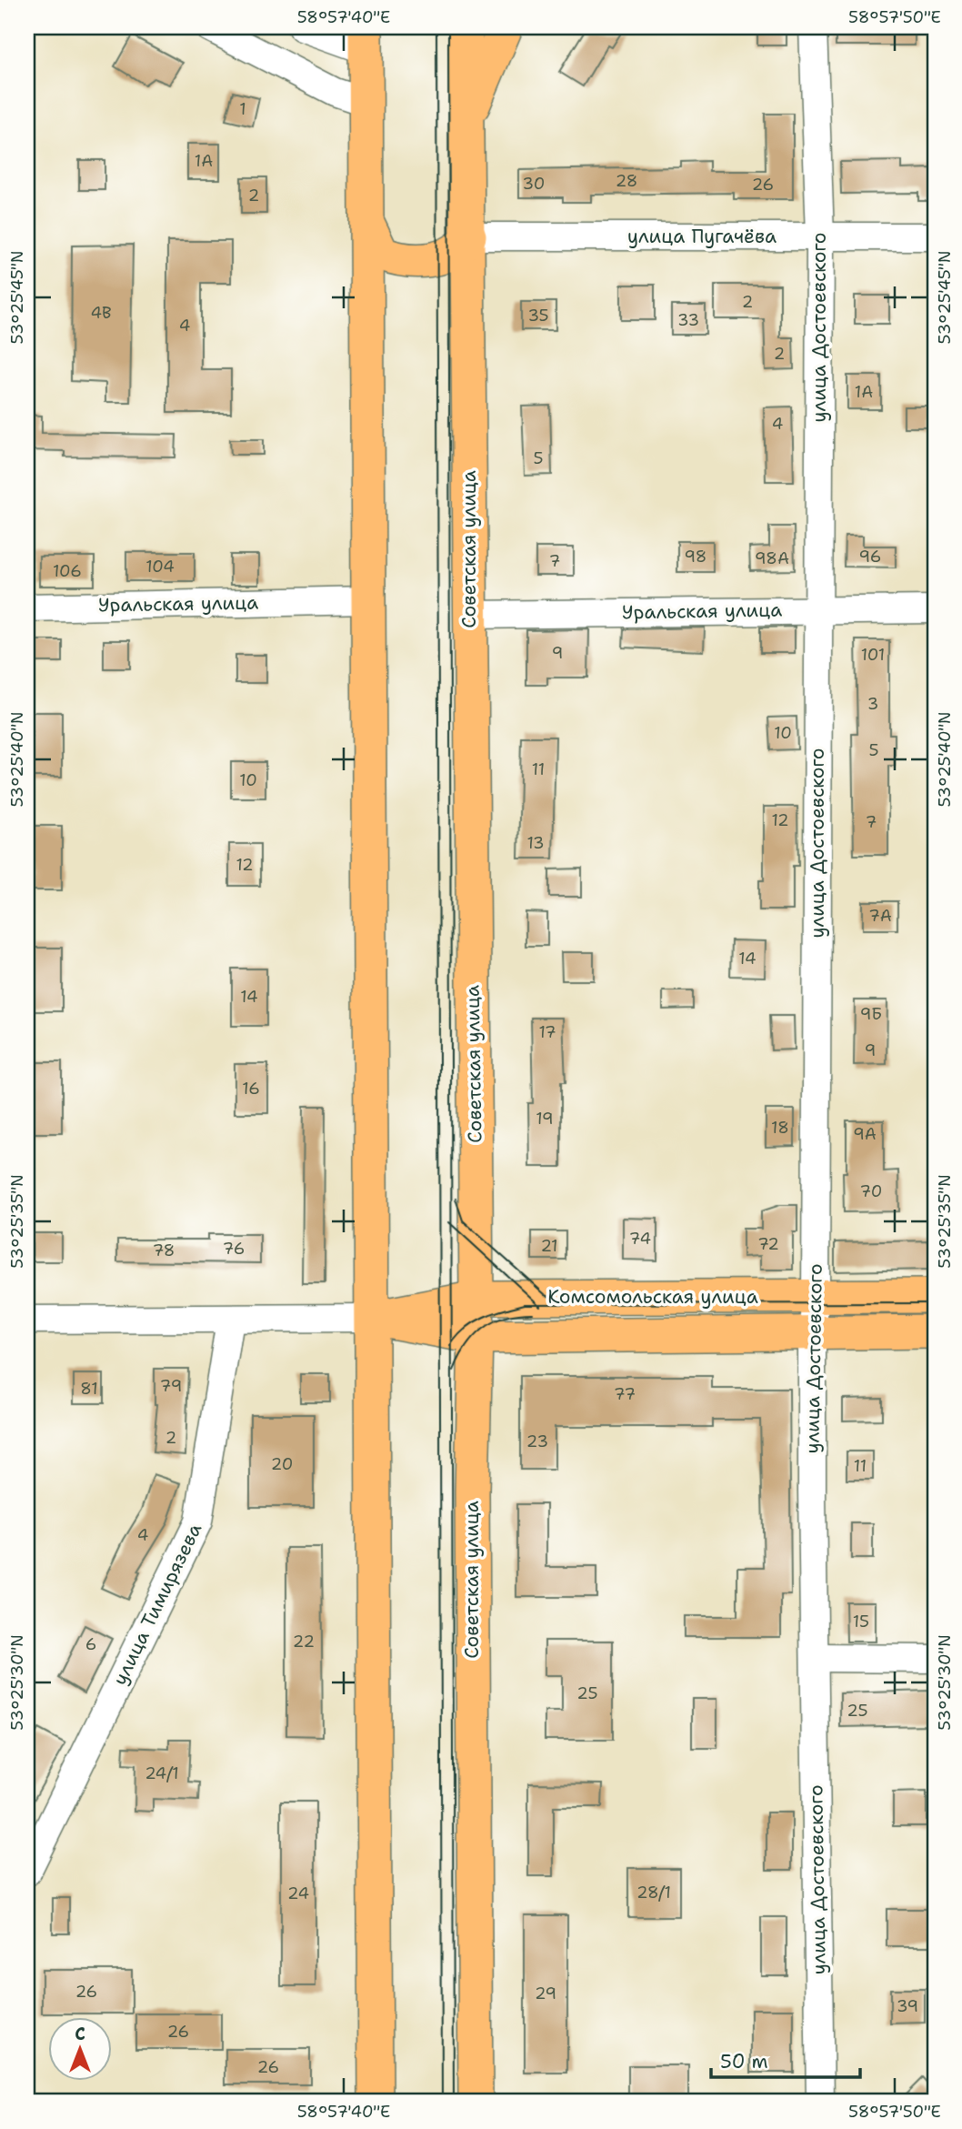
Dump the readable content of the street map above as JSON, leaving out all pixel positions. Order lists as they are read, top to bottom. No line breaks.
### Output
{"streets":{"main road":["Советская улица","Комсомольская улица"],"street":["улица Пугачёва","улица Достоевского","Уральская улица","улица Тимирязева"]},"crossings":[["улица Пугачёва","улица Достоевского"],["улица Пугачёва","Советская улица"],["улица Достоевского","Уральская улица"],["улица Достоевского","Комсомольская улица"],["Советская улица","Уральская улица"],["Советская улица","Комсомольская улица"],["Комсомольская улица","улица Тимирязева"]],"house_numbers":["1","1А","28","30","26","2","2","4В","35","33","4","2","1А","4","5","98","96","98А","7","104","106","9","101","3","10","5","11","10","12","7","13","12","7А","14","14","9Б","17","9","16","19","18","9А","70","74","72","21","76","78","79","81","77","2","23","20","11","4","15","22","6","25","25","24/1","28/1","24","26","29","39","26","26"],"scale_bar":"50 m","north":"top","coordinates":["58°57'40\"E","58°57'50\"E","53°25'45\"N","53°25'40\"N","53°25'35\"N","53°25'30\"N"]}
